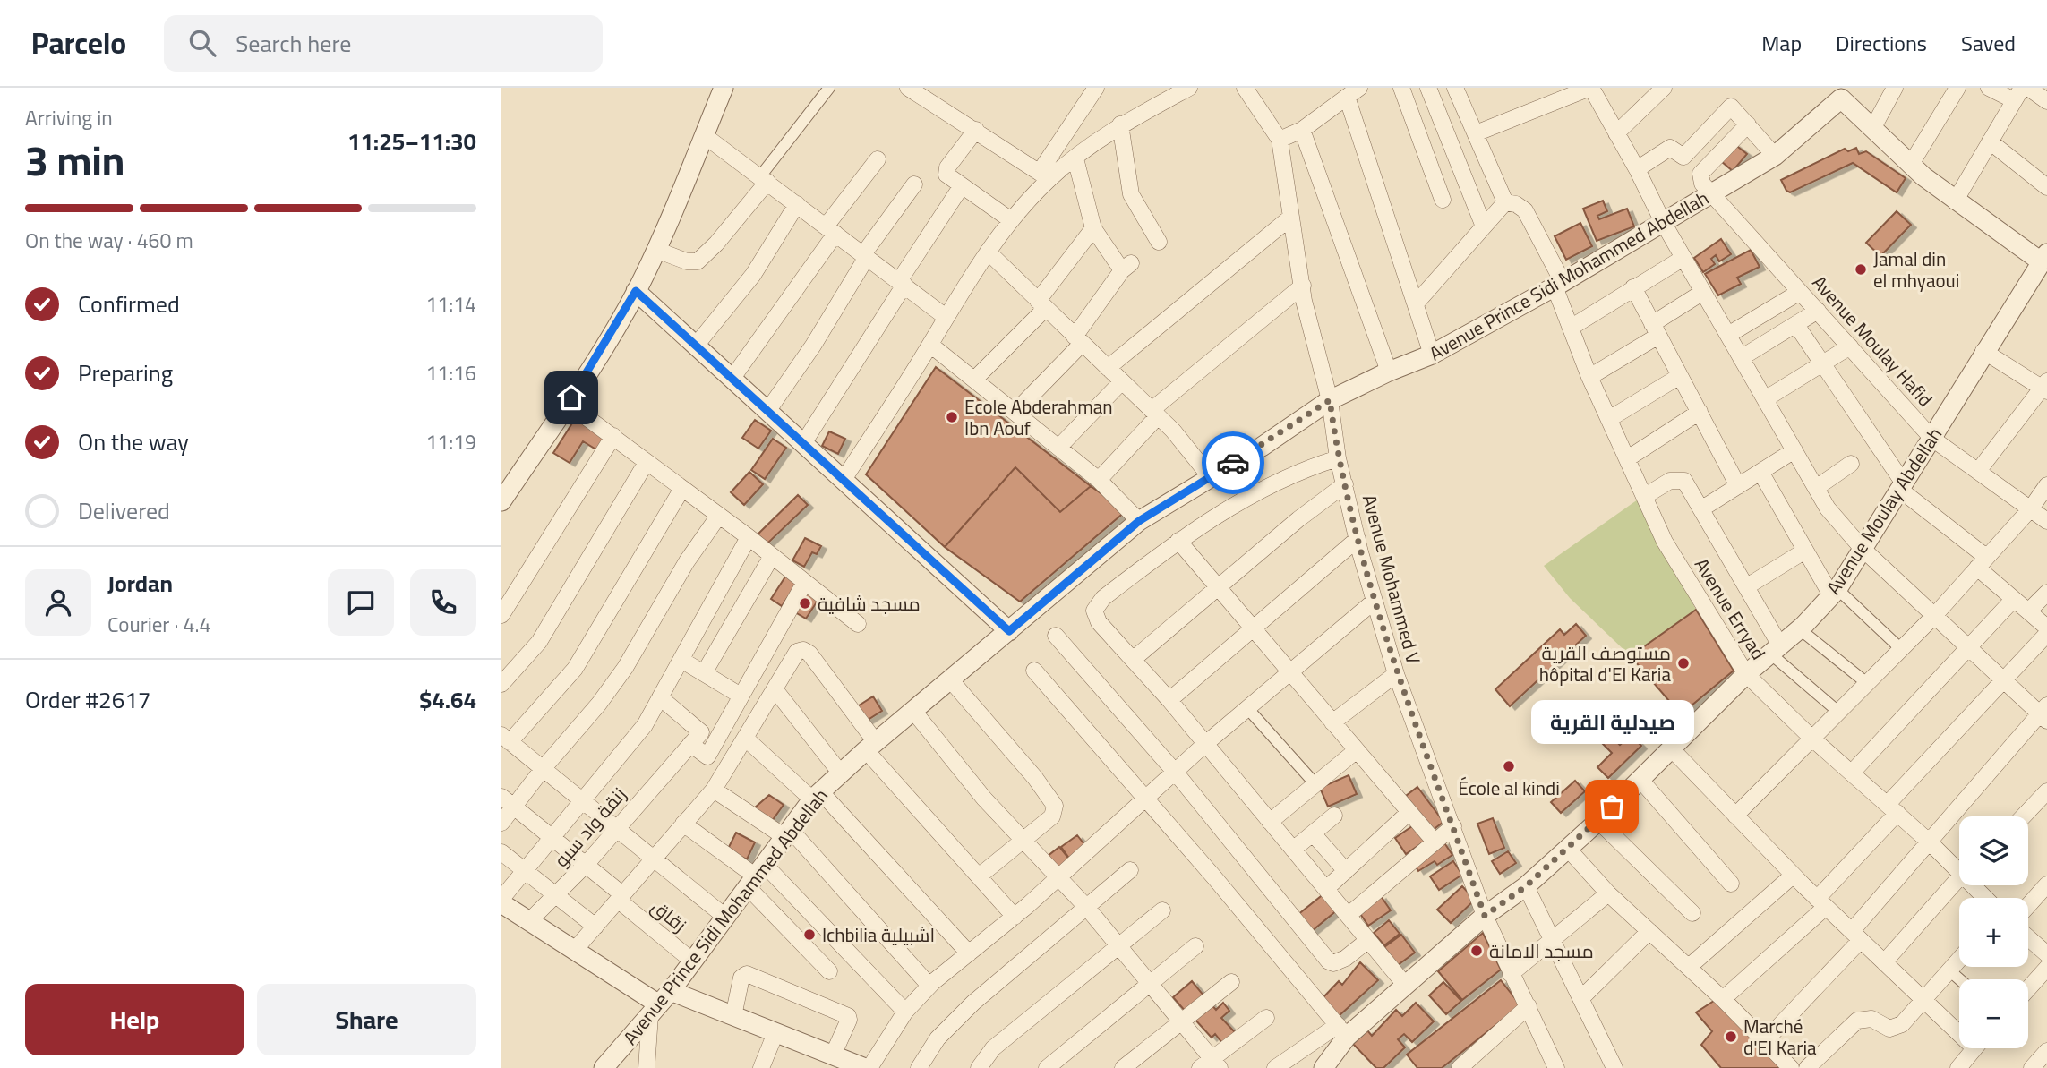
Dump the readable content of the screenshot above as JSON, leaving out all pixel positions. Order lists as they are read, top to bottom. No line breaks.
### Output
{"streets":{"street":["Avenue Prince Sidi Mohammed Abdellah","Avenue Moulay Hafid","Avenue Moulay Abdellah","Avenue Mohammed V","Avenue Erryad","زنقة واد سبو","زقاق"]},"crossings":[["Avenue Prince Sidi Mohammed Abdellah","Avenue Moulay Hafid"],["Avenue Prince Sidi Mohammed Abdellah","Avenue Mohammed V"],["Avenue Prince Sidi Mohammed Abdellah","Avenue Erryad"],["Avenue Prince Sidi Mohammed Abdellah","زقاق"],["Avenue Moulay Hafid","Avenue Moulay Abdellah"],["Avenue Moulay Abdellah","Avenue Mohammed V"],["Avenue Moulay Abdellah","Avenue Erryad"],["زنقة واد سبو","زقاق"]],"places":["Jamal din el mhyaoui","Ecole Abderahman Ibn Aouf","مسجد شافية","مستوصف القرية hôpital d'El Karia","École al kindi","صيدلية القرية","Ichbilia اشبيلية","مسجد الامانة","Marché d'El Karia"],"page":{"header":"Parcelo","search":"Search here","nav":["Map","Directions","Saved"],"heading":["3 min","Arriving in","11:25–11:30"],"panel":["Jordan","Courier · 4.4","Order #2617","$4.64"],"bar":"On the way · 460 m","list":[["Confirmed","11:14"],["Preparing","11:16"],["On the way","11:19"],"Delivered"],"bubble":"صيدلية القرية","map_buttons":["+","−"],"buttons":["Help","Share"]}}
